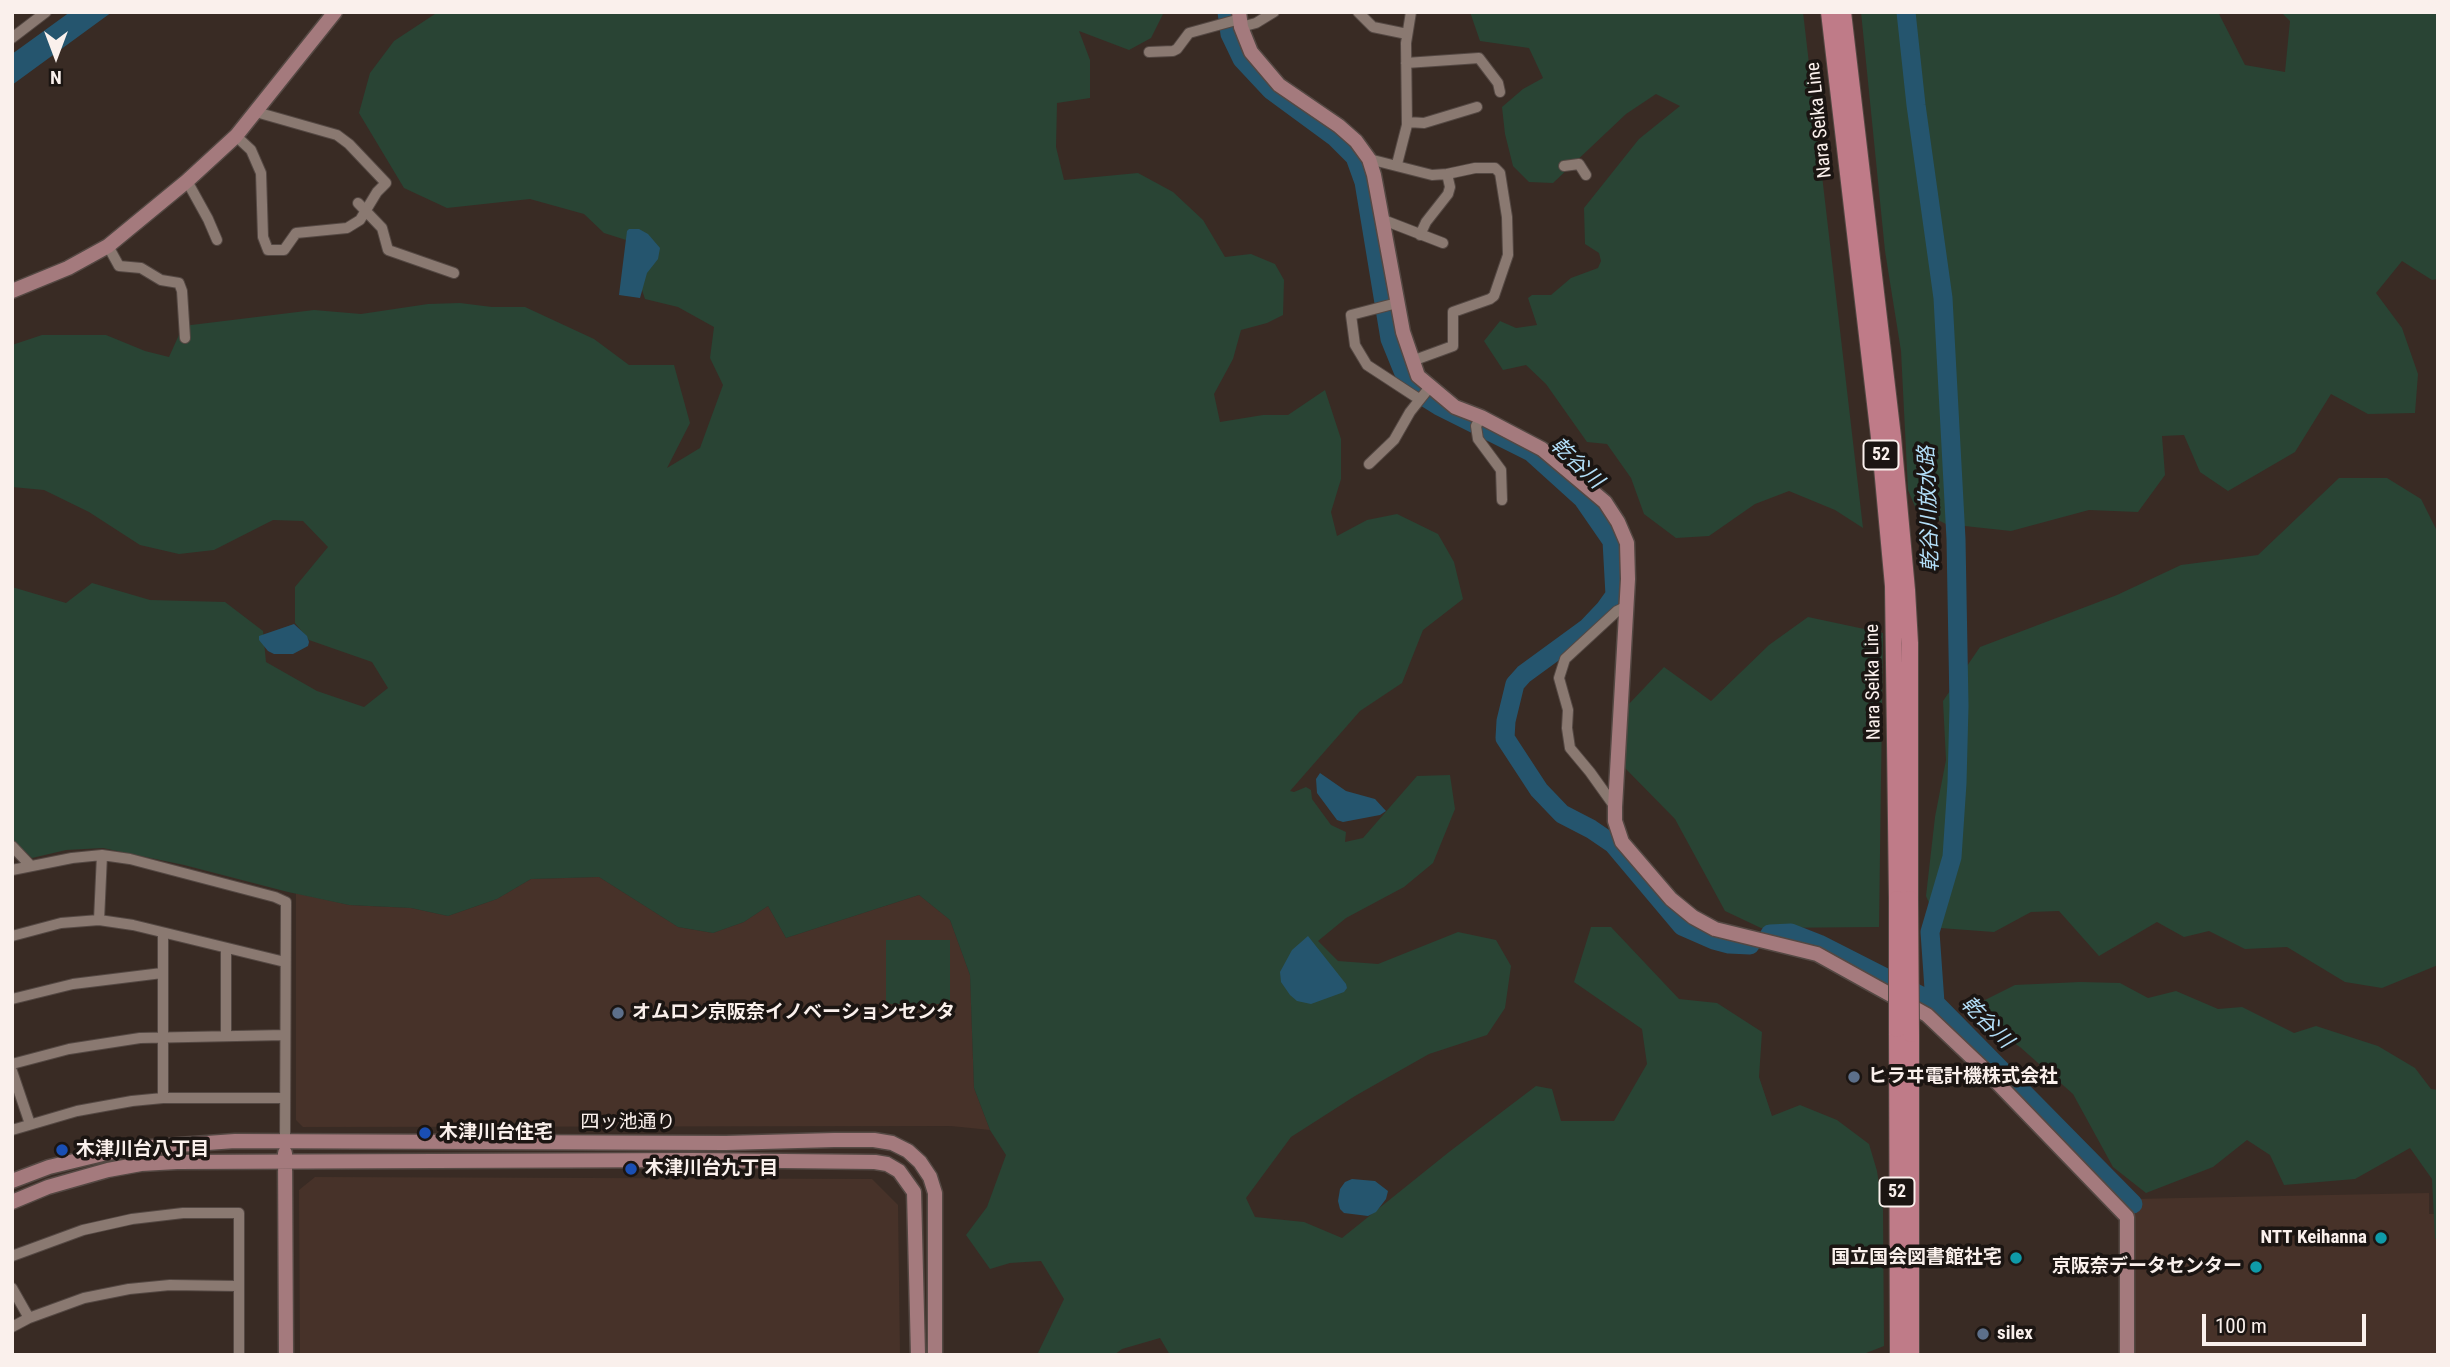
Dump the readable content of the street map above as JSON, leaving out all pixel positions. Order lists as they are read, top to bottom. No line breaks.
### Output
{"streets":{"main road":["Nara Seika Line","52"],"street":["四ッ池通り"]},"water":["乾谷川","乾谷川放水路"],"places":["オムロン京阪奈イノベーションセンタ","ヒラヰ電計機株式会社","木津川台住宅","木津川台八丁目","木津川台九丁目","NTT Keihanna","国立国会図書館社宅","京阪奈データセンター","silex"],"scale_bar":"100 m","north":"bottom"}
